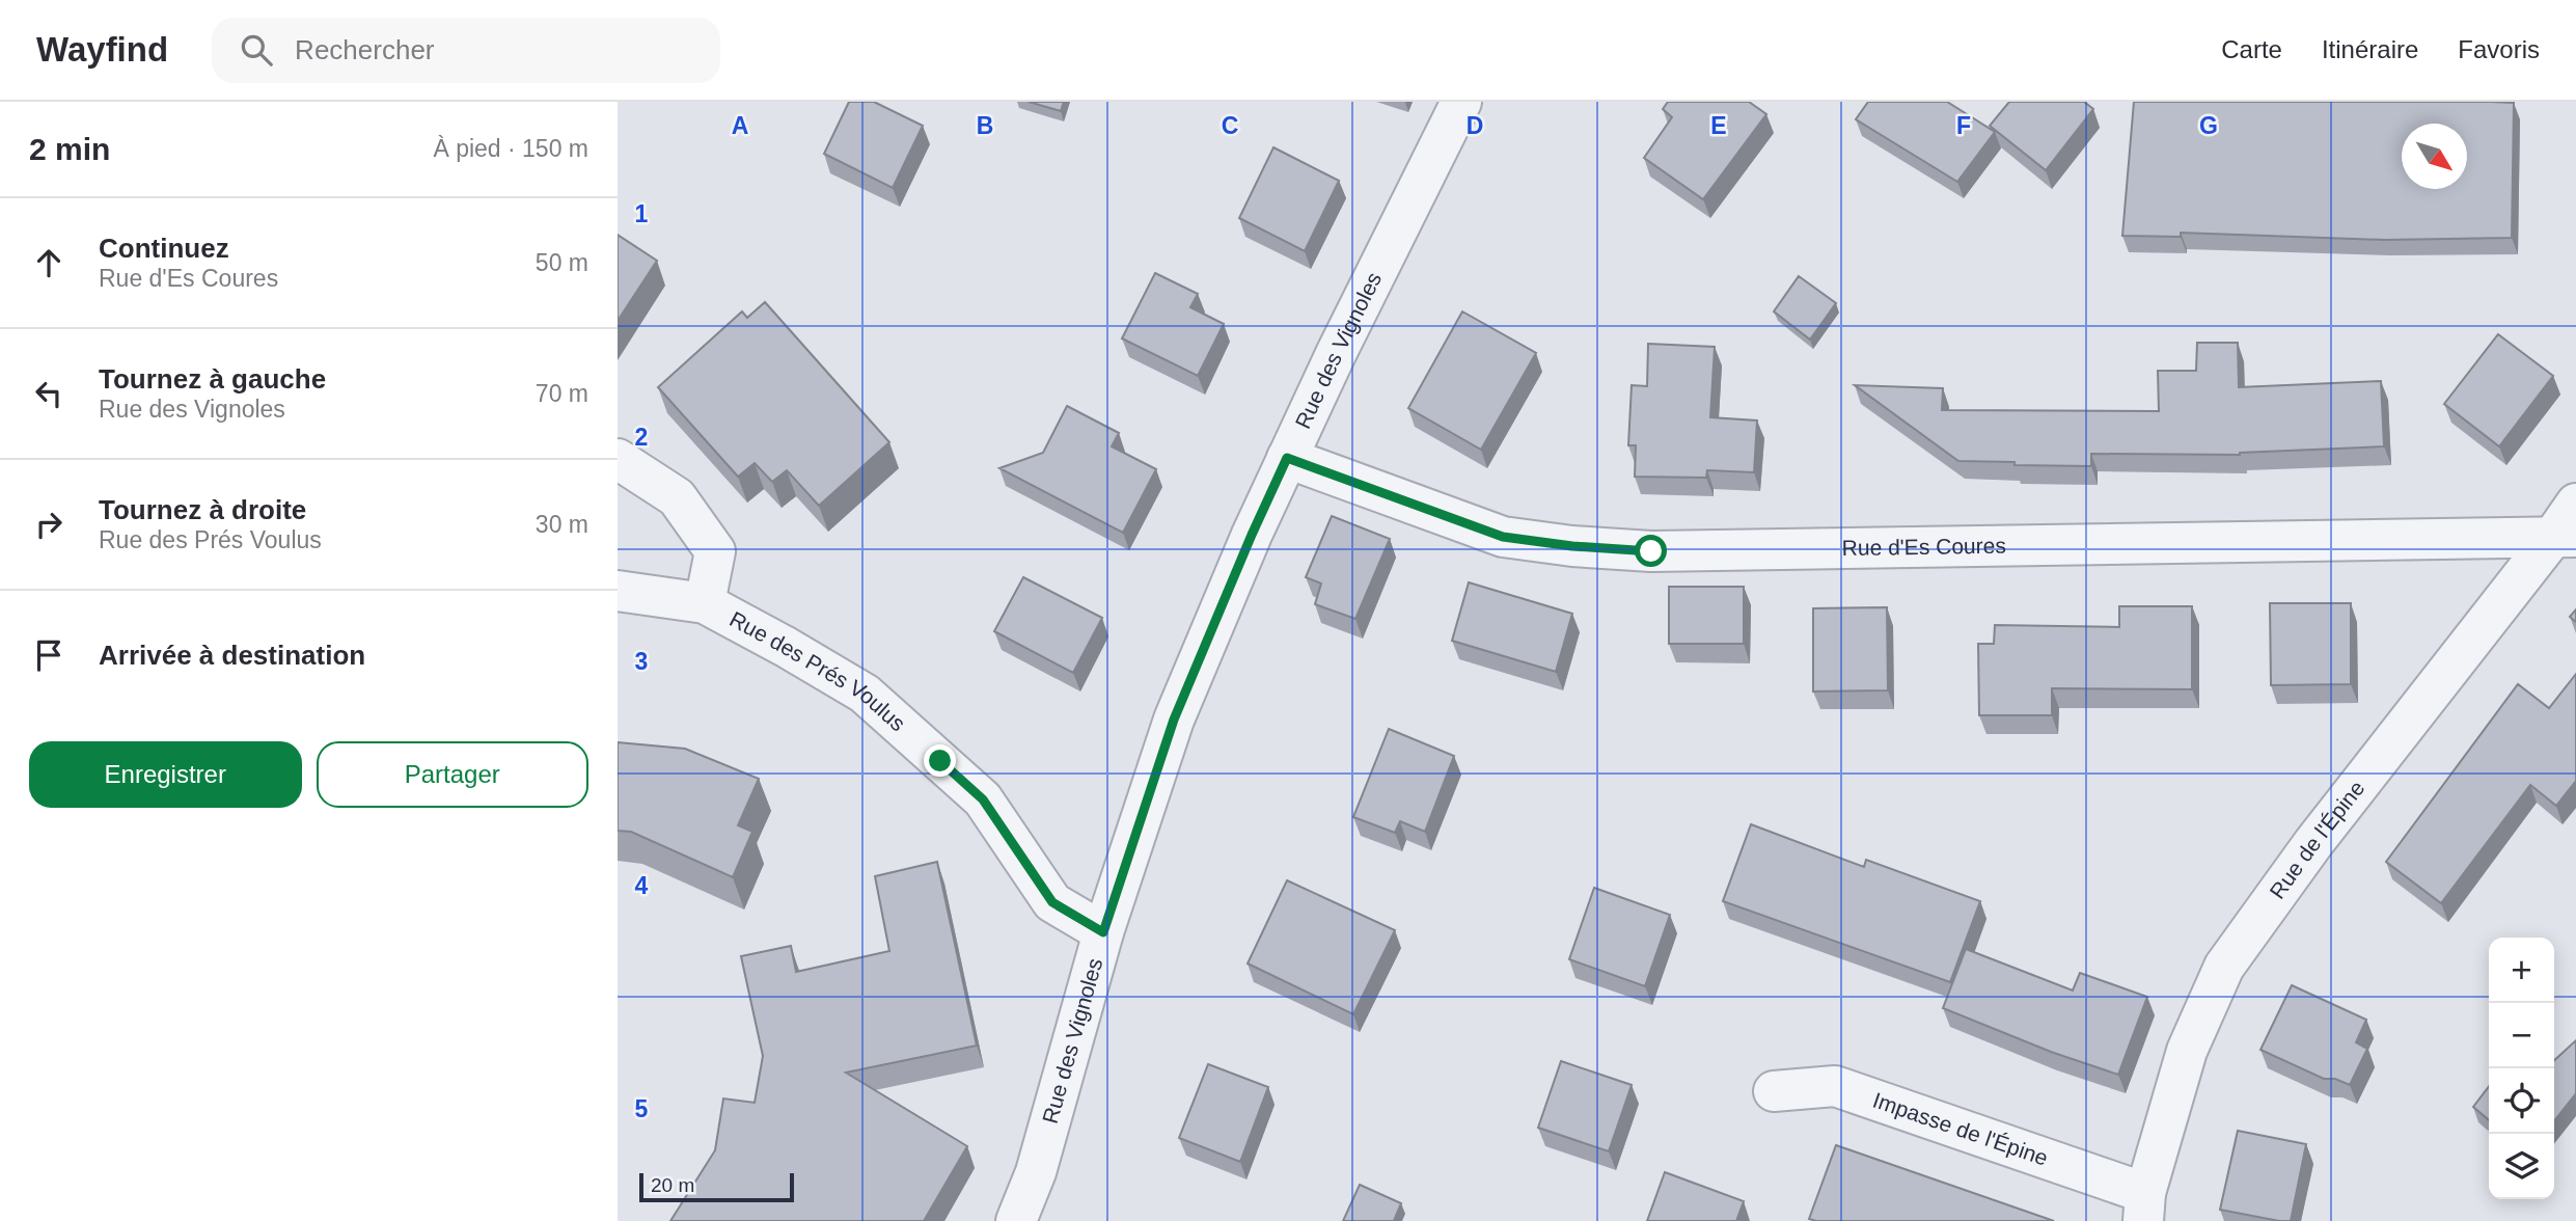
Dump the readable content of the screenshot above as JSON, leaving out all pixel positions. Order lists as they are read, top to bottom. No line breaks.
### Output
{"streets":{"street":["Rue des Vignoles","Rue d'Es Coures","Rue des Prés Voulus","Rue de l'Épine","Impasse de l'Épine"]},"crossings":[["Rue des Vignoles","Rue d'Es Coures"],["Rue des Vignoles","Rue des Prés Voulus"],["Rue d'Es Coures","Rue de l'Épine"],["Rue de l'Épine","Impasse de l'Épine"]],"scale_bar":"20 m","north":"bottom right","page":{"header":"Wayfind","search":"Rechercher","nav":["Carte","Itinéraire","Favoris"],"heading":["2 min","À pied · 150 m"],"list":[["Continuez","Rue d'Es Coures","50 m"],["Tournez à gauche","Rue des Vignoles","70 m"],["Tournez à droite","Rue des Prés Voulus","30 m"],"Arrivée à destination"],"buttons":["Enregistrer","Partager"],"map_buttons":["+","−"],"scale":"20 m"},"grid":{"columns":["A","B","C","D","E","F","G"],"rows":["1","2","3","4","5"]}}
